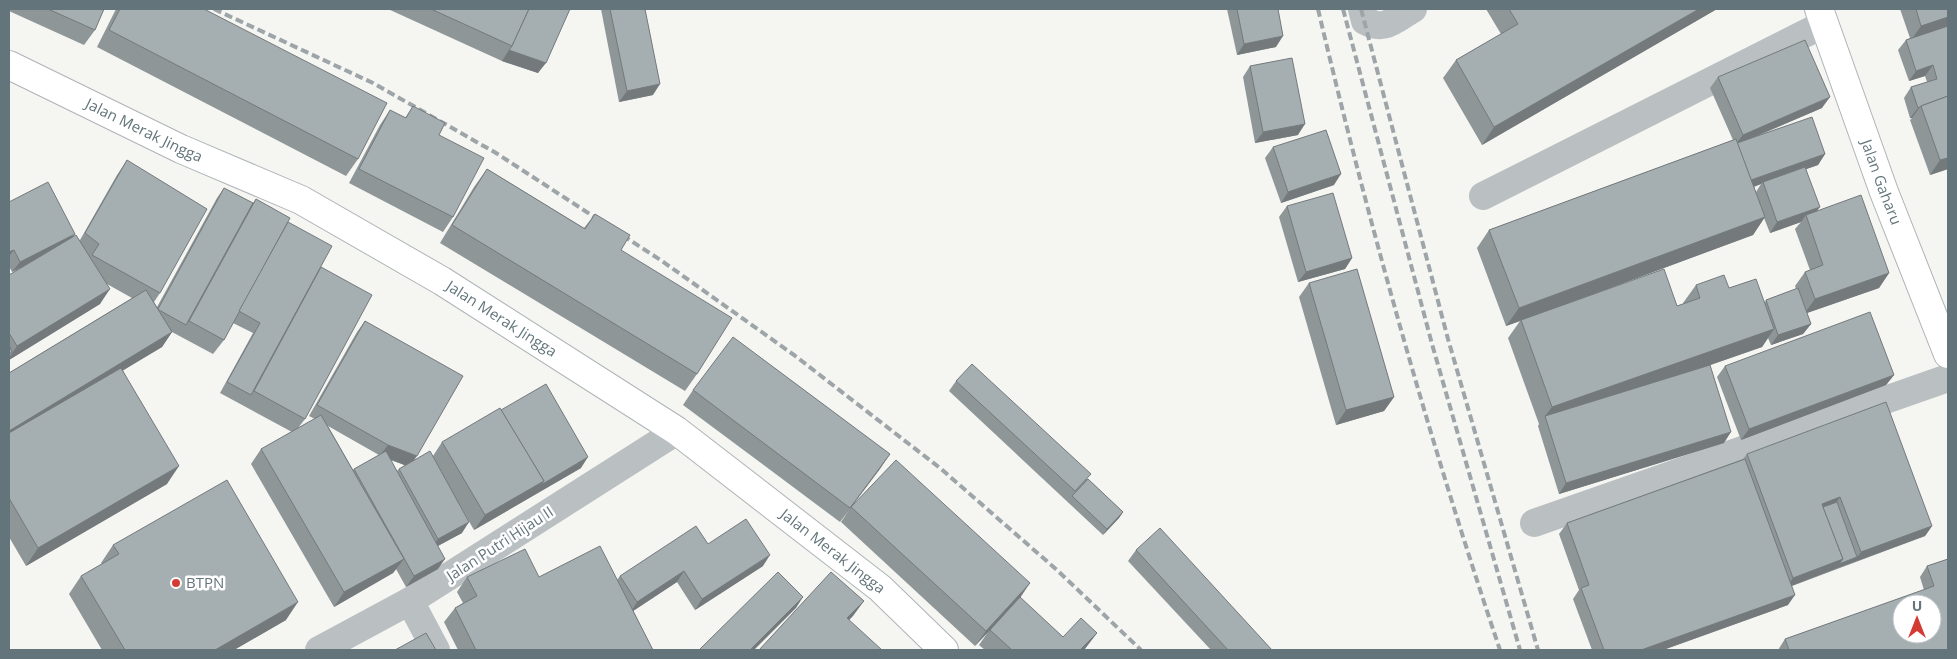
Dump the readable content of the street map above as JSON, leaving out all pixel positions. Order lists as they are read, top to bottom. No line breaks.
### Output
{"streets":{"main road":["Jalan Merak Jingga","Jalan Gaharu"],"street":["Jalan Putri Hijau II"]},"crossings":[["Jalan Merak Jingga","Jalan Putri Hijau II"]],"places":["BTPN"],"north":"top"}
